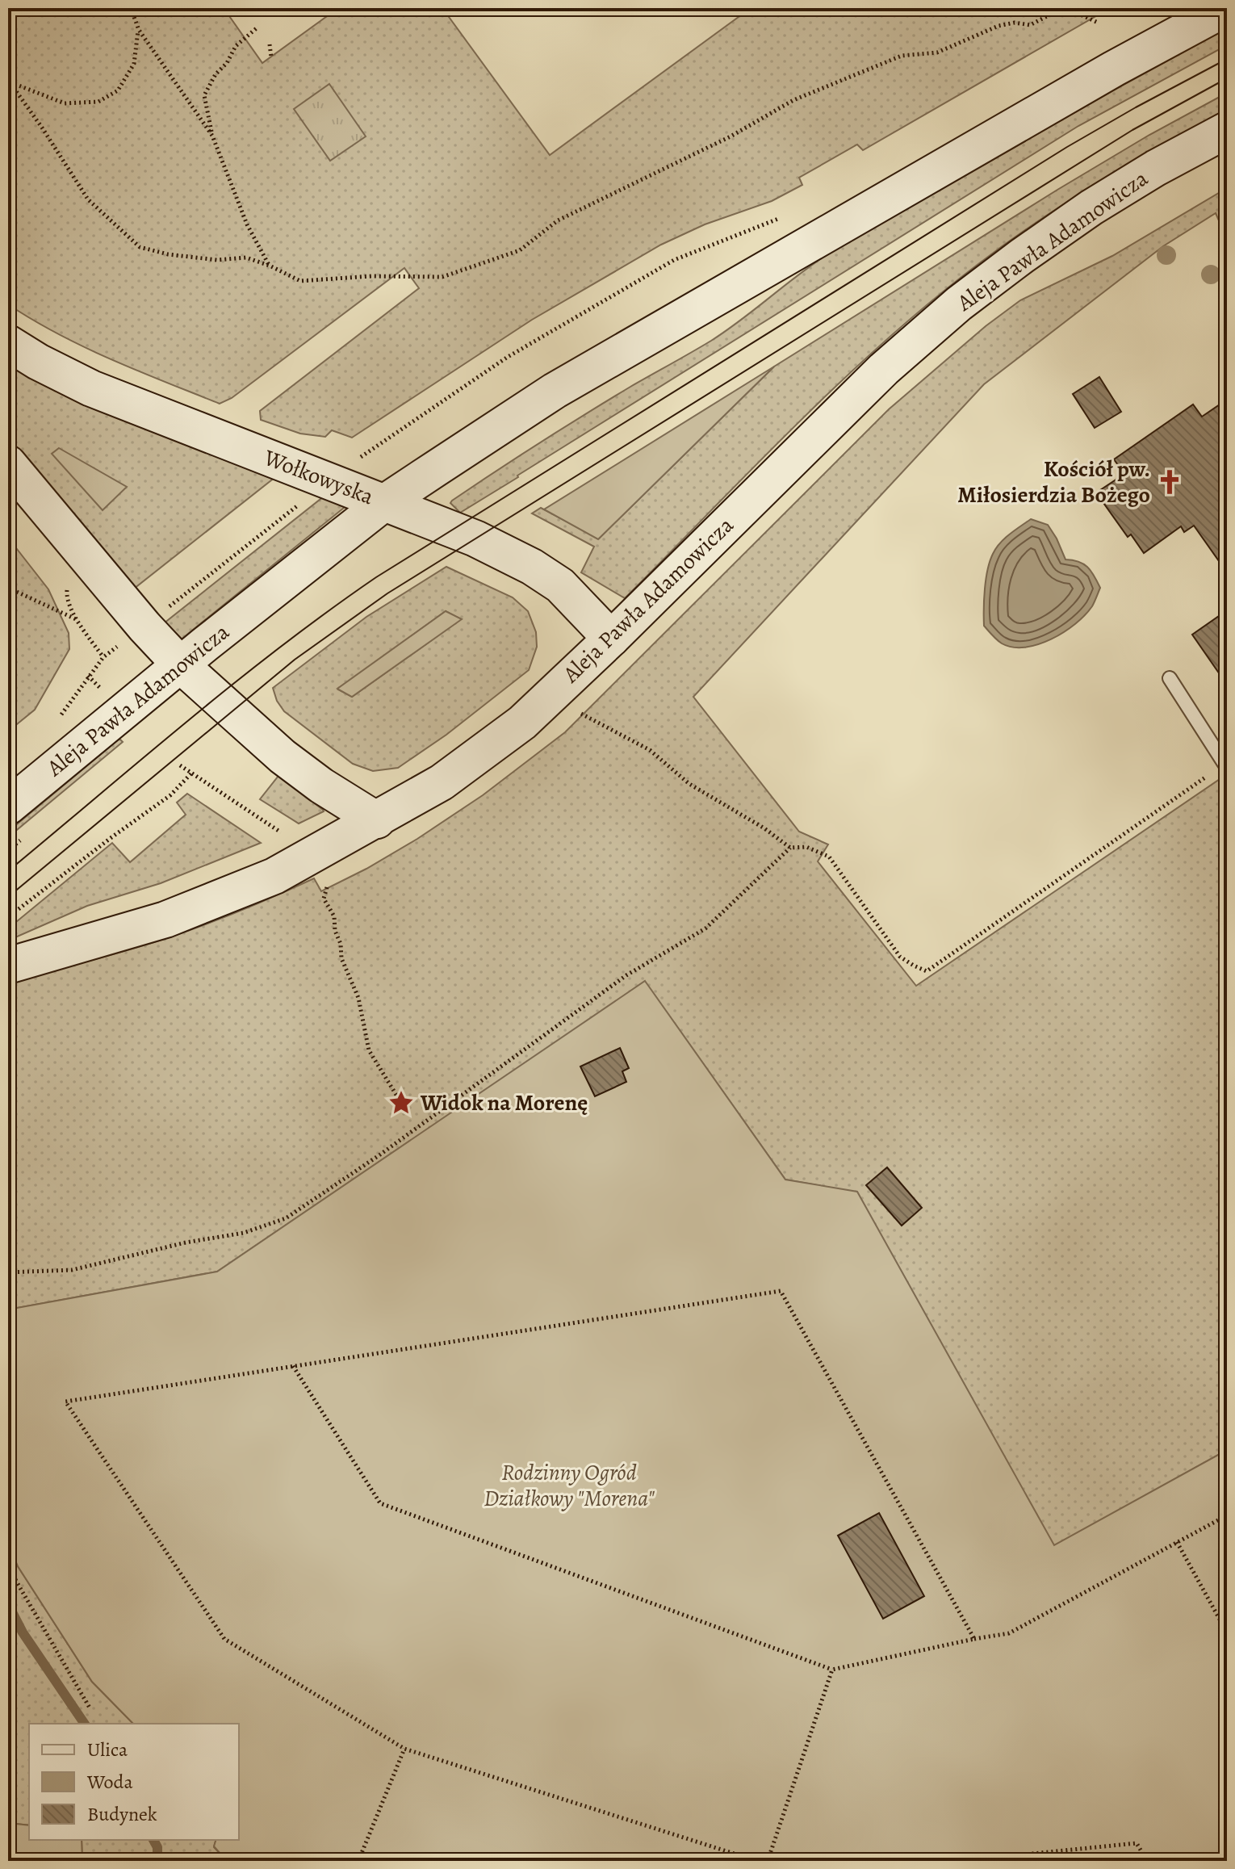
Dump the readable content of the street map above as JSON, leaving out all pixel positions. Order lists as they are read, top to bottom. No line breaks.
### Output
{"streets":{"main road":["Aleja Pawła Adamowicza","Wołkowyska"]},"crossings":[["Aleja Pawła Adamowicza","Wołkowyska"]],"parks":["Rodzinny Ogród Działkowy \"Morena\""],"places":{"church":["Kościół pw. Miłosierdzia Bożego"],"place":["Widok na Morenę"]},"legend":["Ulica","Woda","Budynek"]}
